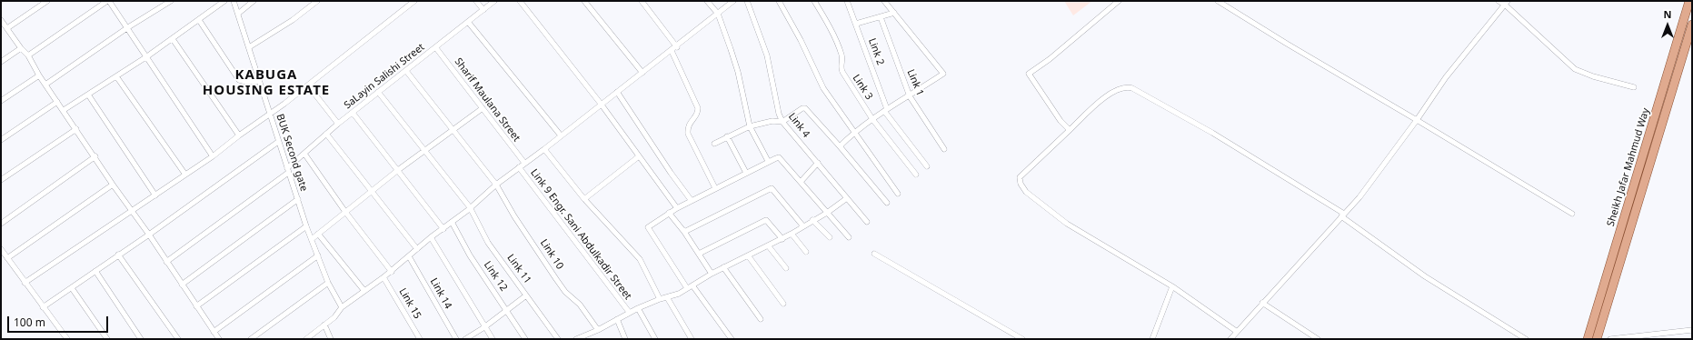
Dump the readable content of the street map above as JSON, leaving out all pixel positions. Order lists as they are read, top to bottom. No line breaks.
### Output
{"streets":{"main road":["Sheikh Jafar Mahmud Way"],"street":["Link 2","SaLayin Salishi Street","Link 1","Link 3","Sharif Maulana Street","Link 4","BUK Second gate","Link 9 Engr. Sani Abdulkadir Street","Link 10","Link 11","Link 12","Link 14","Link 15"]},"crossings":[["SaLayin Salishi Street","Sharif Maulana Street"],["SaLayin Salishi Street","BUK Second gate"],["SaLayin Salishi Street","Link 10"],["SaLayin Salishi Street","Link 11"]],"districts":["KABUGA HOUSING ESTATE"],"scale_bar":"100 m","north":"top"}
